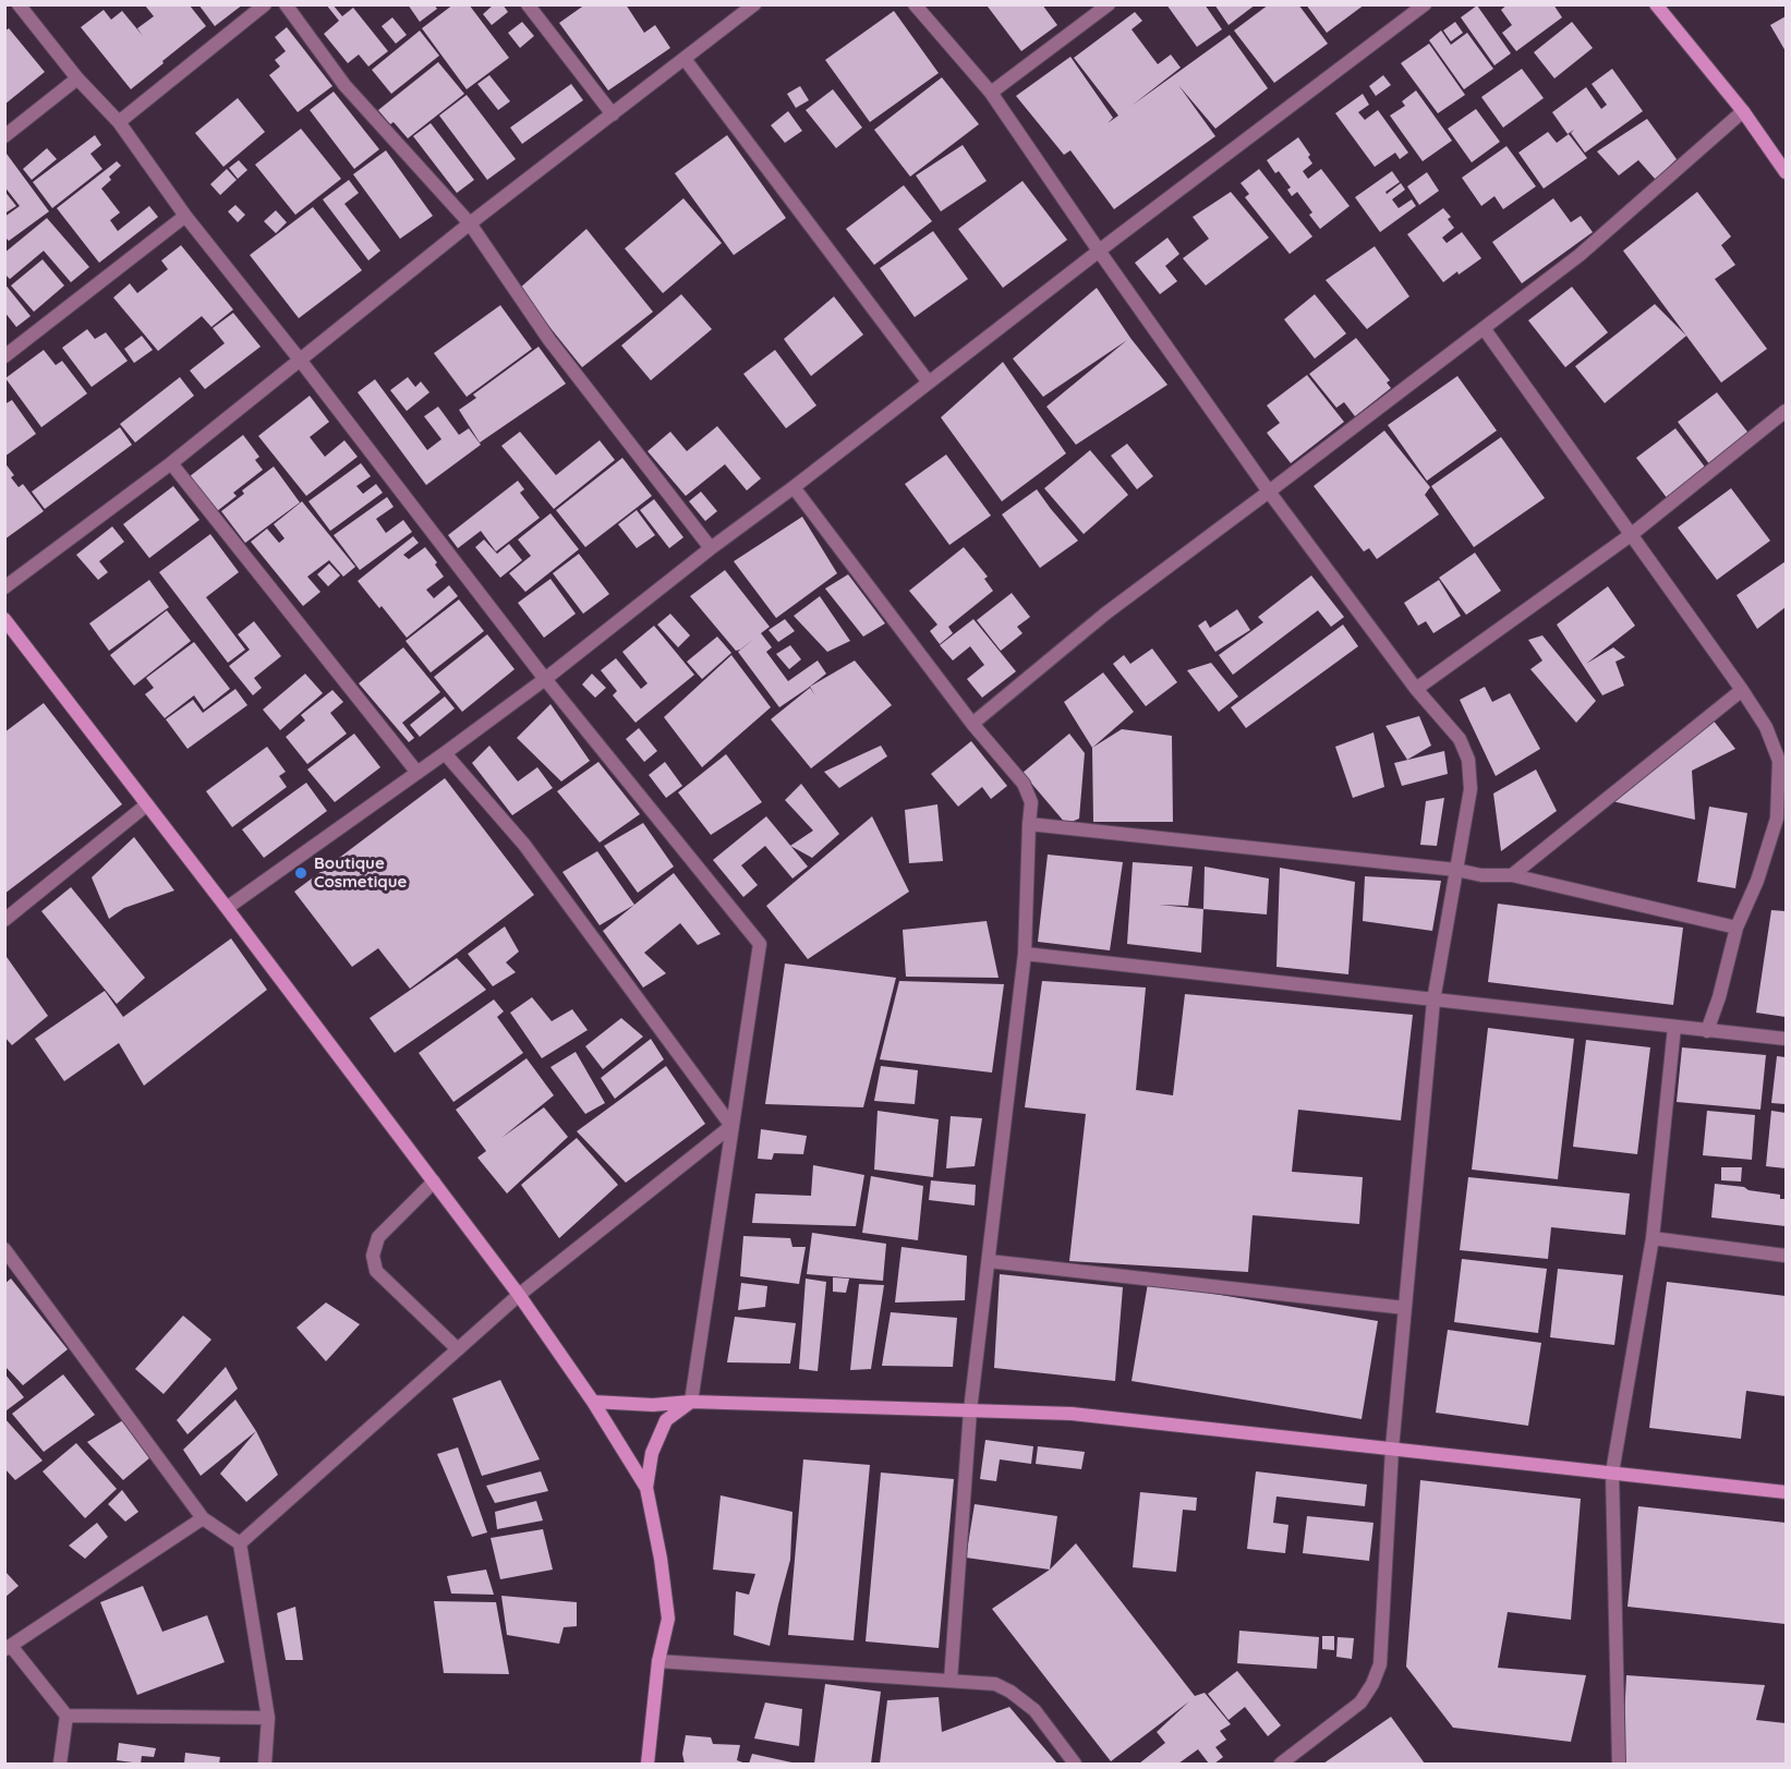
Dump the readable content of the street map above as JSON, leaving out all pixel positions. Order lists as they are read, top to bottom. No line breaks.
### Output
{"places":["Boutique Cosmetique"]}
